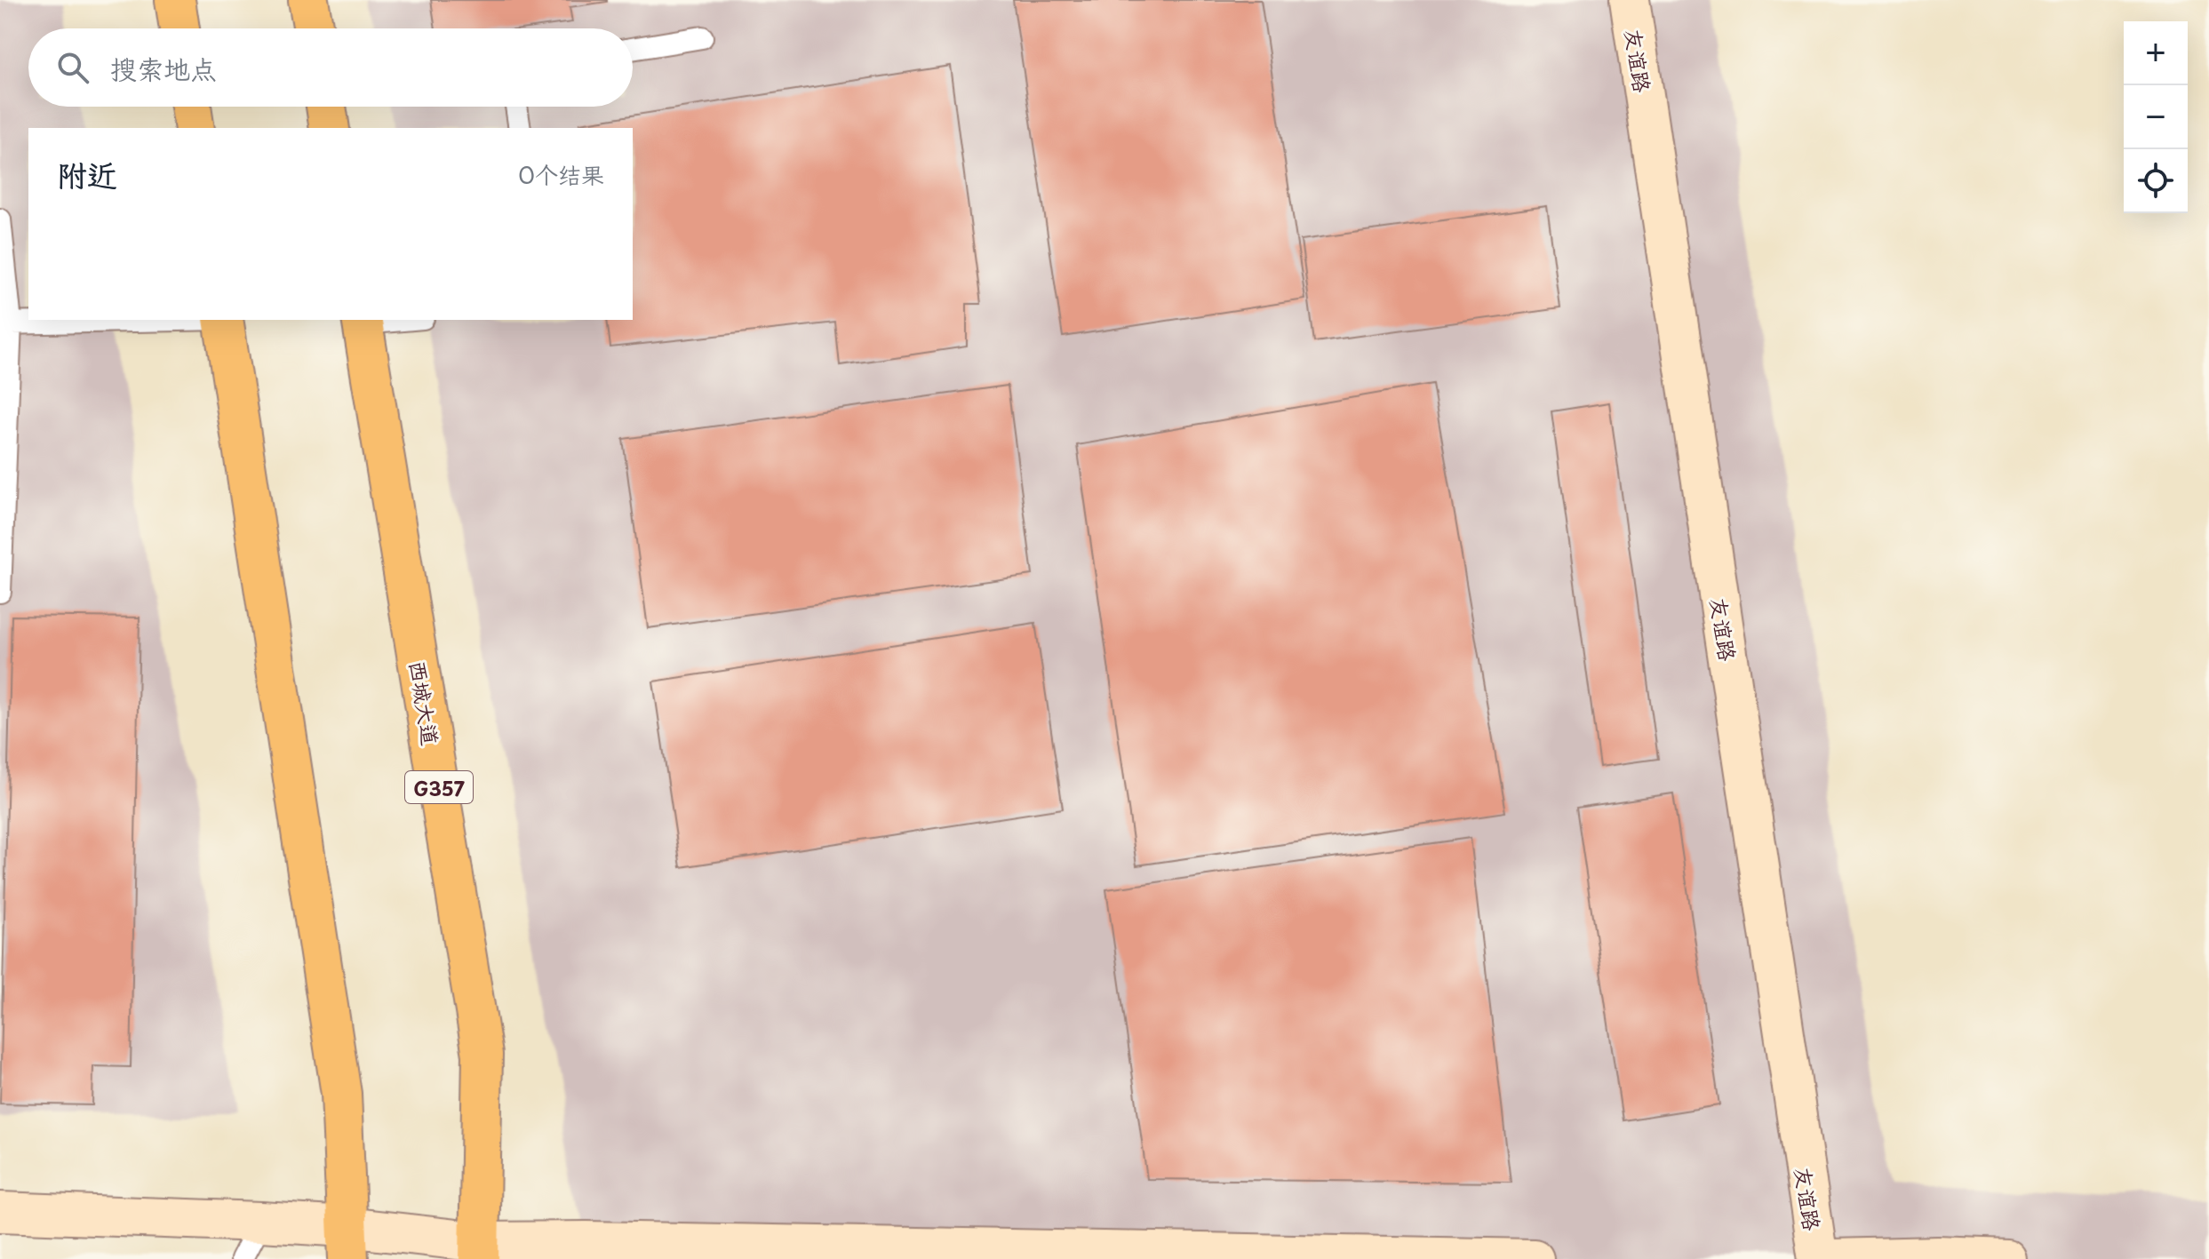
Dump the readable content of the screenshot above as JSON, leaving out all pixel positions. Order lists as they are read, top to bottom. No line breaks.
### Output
{"streets":{"highway":["西城大道","G357"],"street":["友谊路"]},"page":{"map_buttons":["+","−"],"search":"搜索地点","heading":["附近","0个结果"]}}
